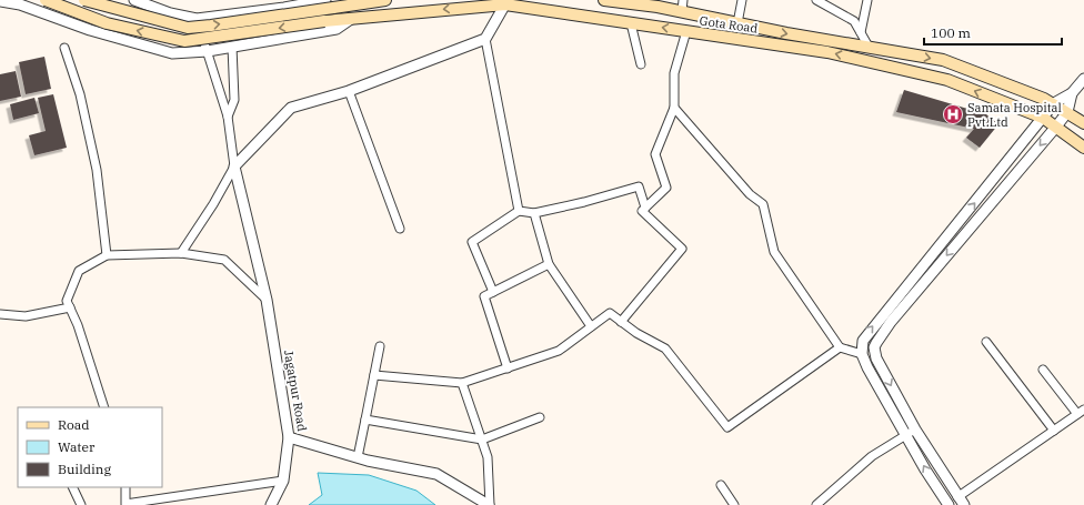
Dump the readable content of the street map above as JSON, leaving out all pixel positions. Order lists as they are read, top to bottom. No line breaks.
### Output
{"streets":{"main road":["Gota Road"],"street":["Jagatpur Road"]},"places":{"hospital":["Samata Hospital Pvt.Ltd"]},"legend":["Road","Water","Building"],"scale_bar":"100 m"}
